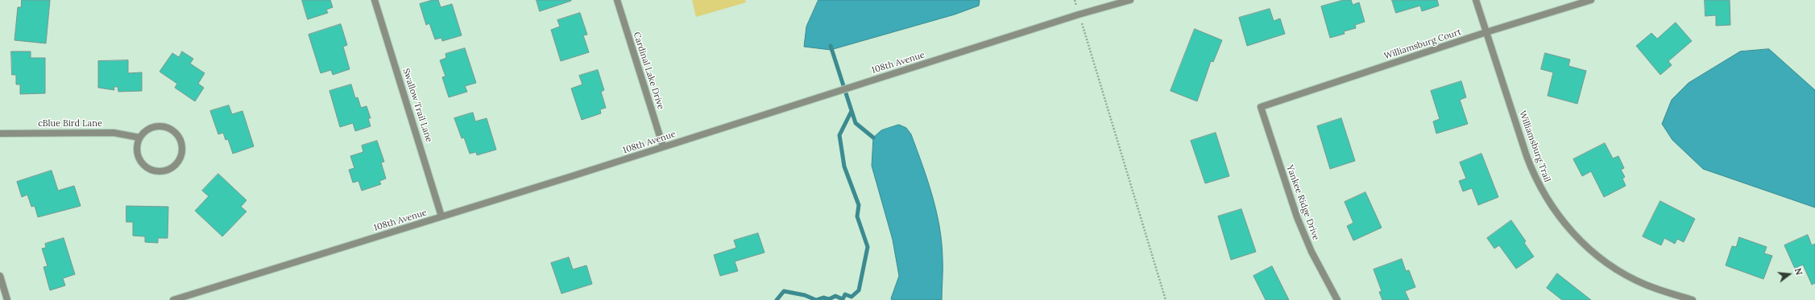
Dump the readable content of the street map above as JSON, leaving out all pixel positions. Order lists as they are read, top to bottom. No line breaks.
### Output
{"streets":{"street":["Williamsburg Court","108th Avenue","Cardinal Lake Drive","Swallow Trail Lane","cBlue Bird Lane","Williamsburg Trail","Yankee Ridge Drive"]},"crossings":[["Williamsburg Court","Williamsburg Trail"],["Williamsburg Court","Yankee Ridge Drive"],["108th Avenue","Cardinal Lake Drive"],["108th Avenue","Swallow Trail Lane"]],"north":"right"}
